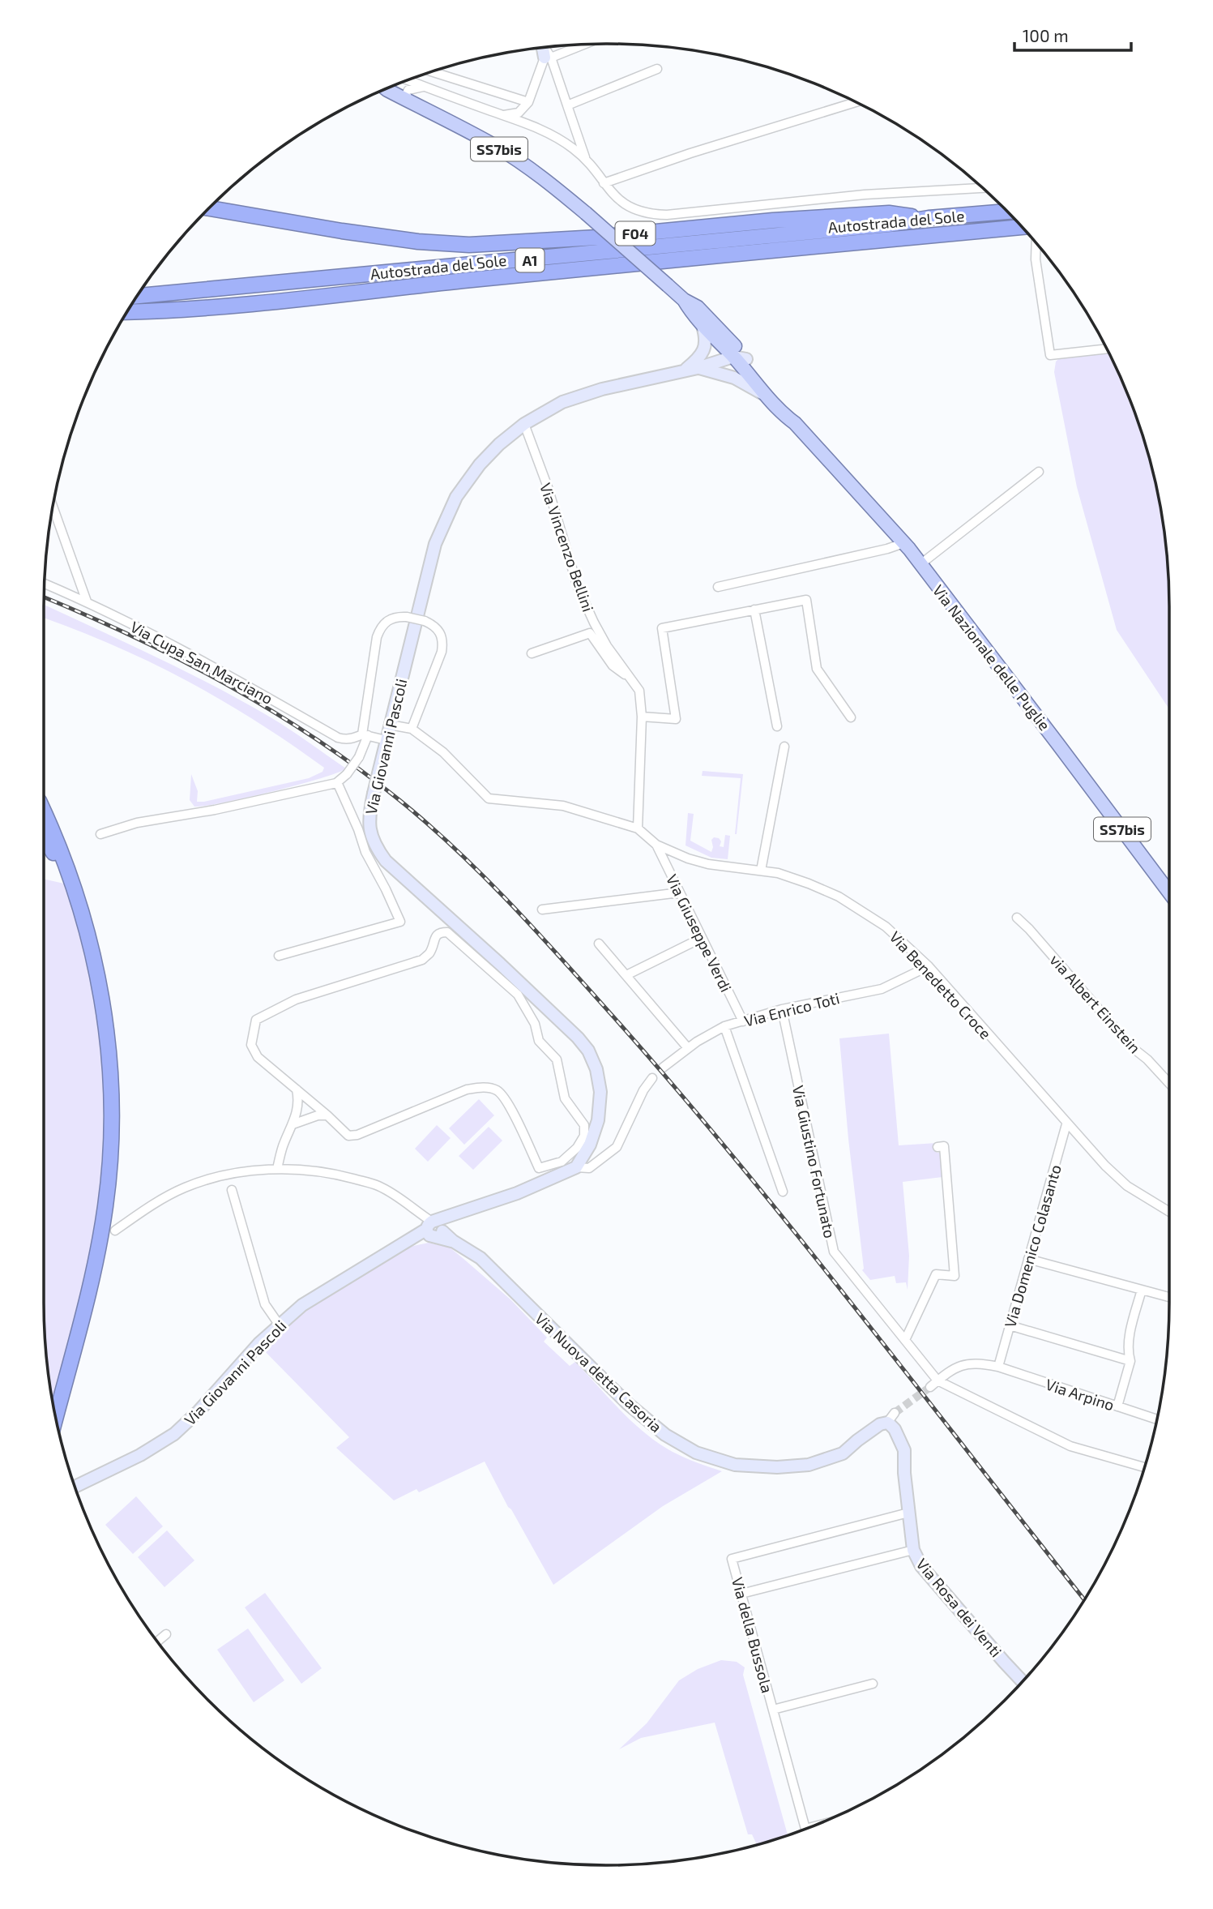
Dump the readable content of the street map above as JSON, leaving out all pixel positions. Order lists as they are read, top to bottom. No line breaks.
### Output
{"streets":{"highway":["Autostrada del Sole","F04","A1"],"main road":["SS7bis","Via Nazionale delle Puglie"],"street":["Via Vincenzo Bellini","Via Cupa San Marciano","Via Giovanni Pascoli","Via Giuseppe Verdi","Via Benedetto Croce","via Albert Einstein","Via Enrico Toti","Via Giustino Fortunato","Via Domenico Colasanto","Via Nuova detta Casoria","Via Arpino","Via Rosa dei Venti","Via della Bussola"]},"crossings":[["Autostrada del Sole","F04"],["Via Vincenzo Bellini","Via Giovanni Pascoli"],["Via Vincenzo Bellini","Via Benedetto Croce"],["Via Cupa San Marciano","Via Giovanni Pascoli"],["Via Giovanni Pascoli","Via Benedetto Croce"],["Via Giovanni Pascoli","Via Nuova detta Casoria"],["Via Giuseppe Verdi","Via Benedetto Croce"],["Via Giuseppe Verdi","Via Enrico Toti"],["Via Benedetto Croce","Via Enrico Toti"],["Via Benedetto Croce","Via Domenico Colasanto"],["Via Enrico Toti","Via Giustino Fortunato"],["Via Giustino Fortunato","Via Arpino"],["Via Domenico Colasanto","Via Arpino"],["Via Nuova detta Casoria","Via Rosa dei Venti"],["Via Rosa dei Venti","Via della Bussola"]],"scale_bar":"100 m"}
